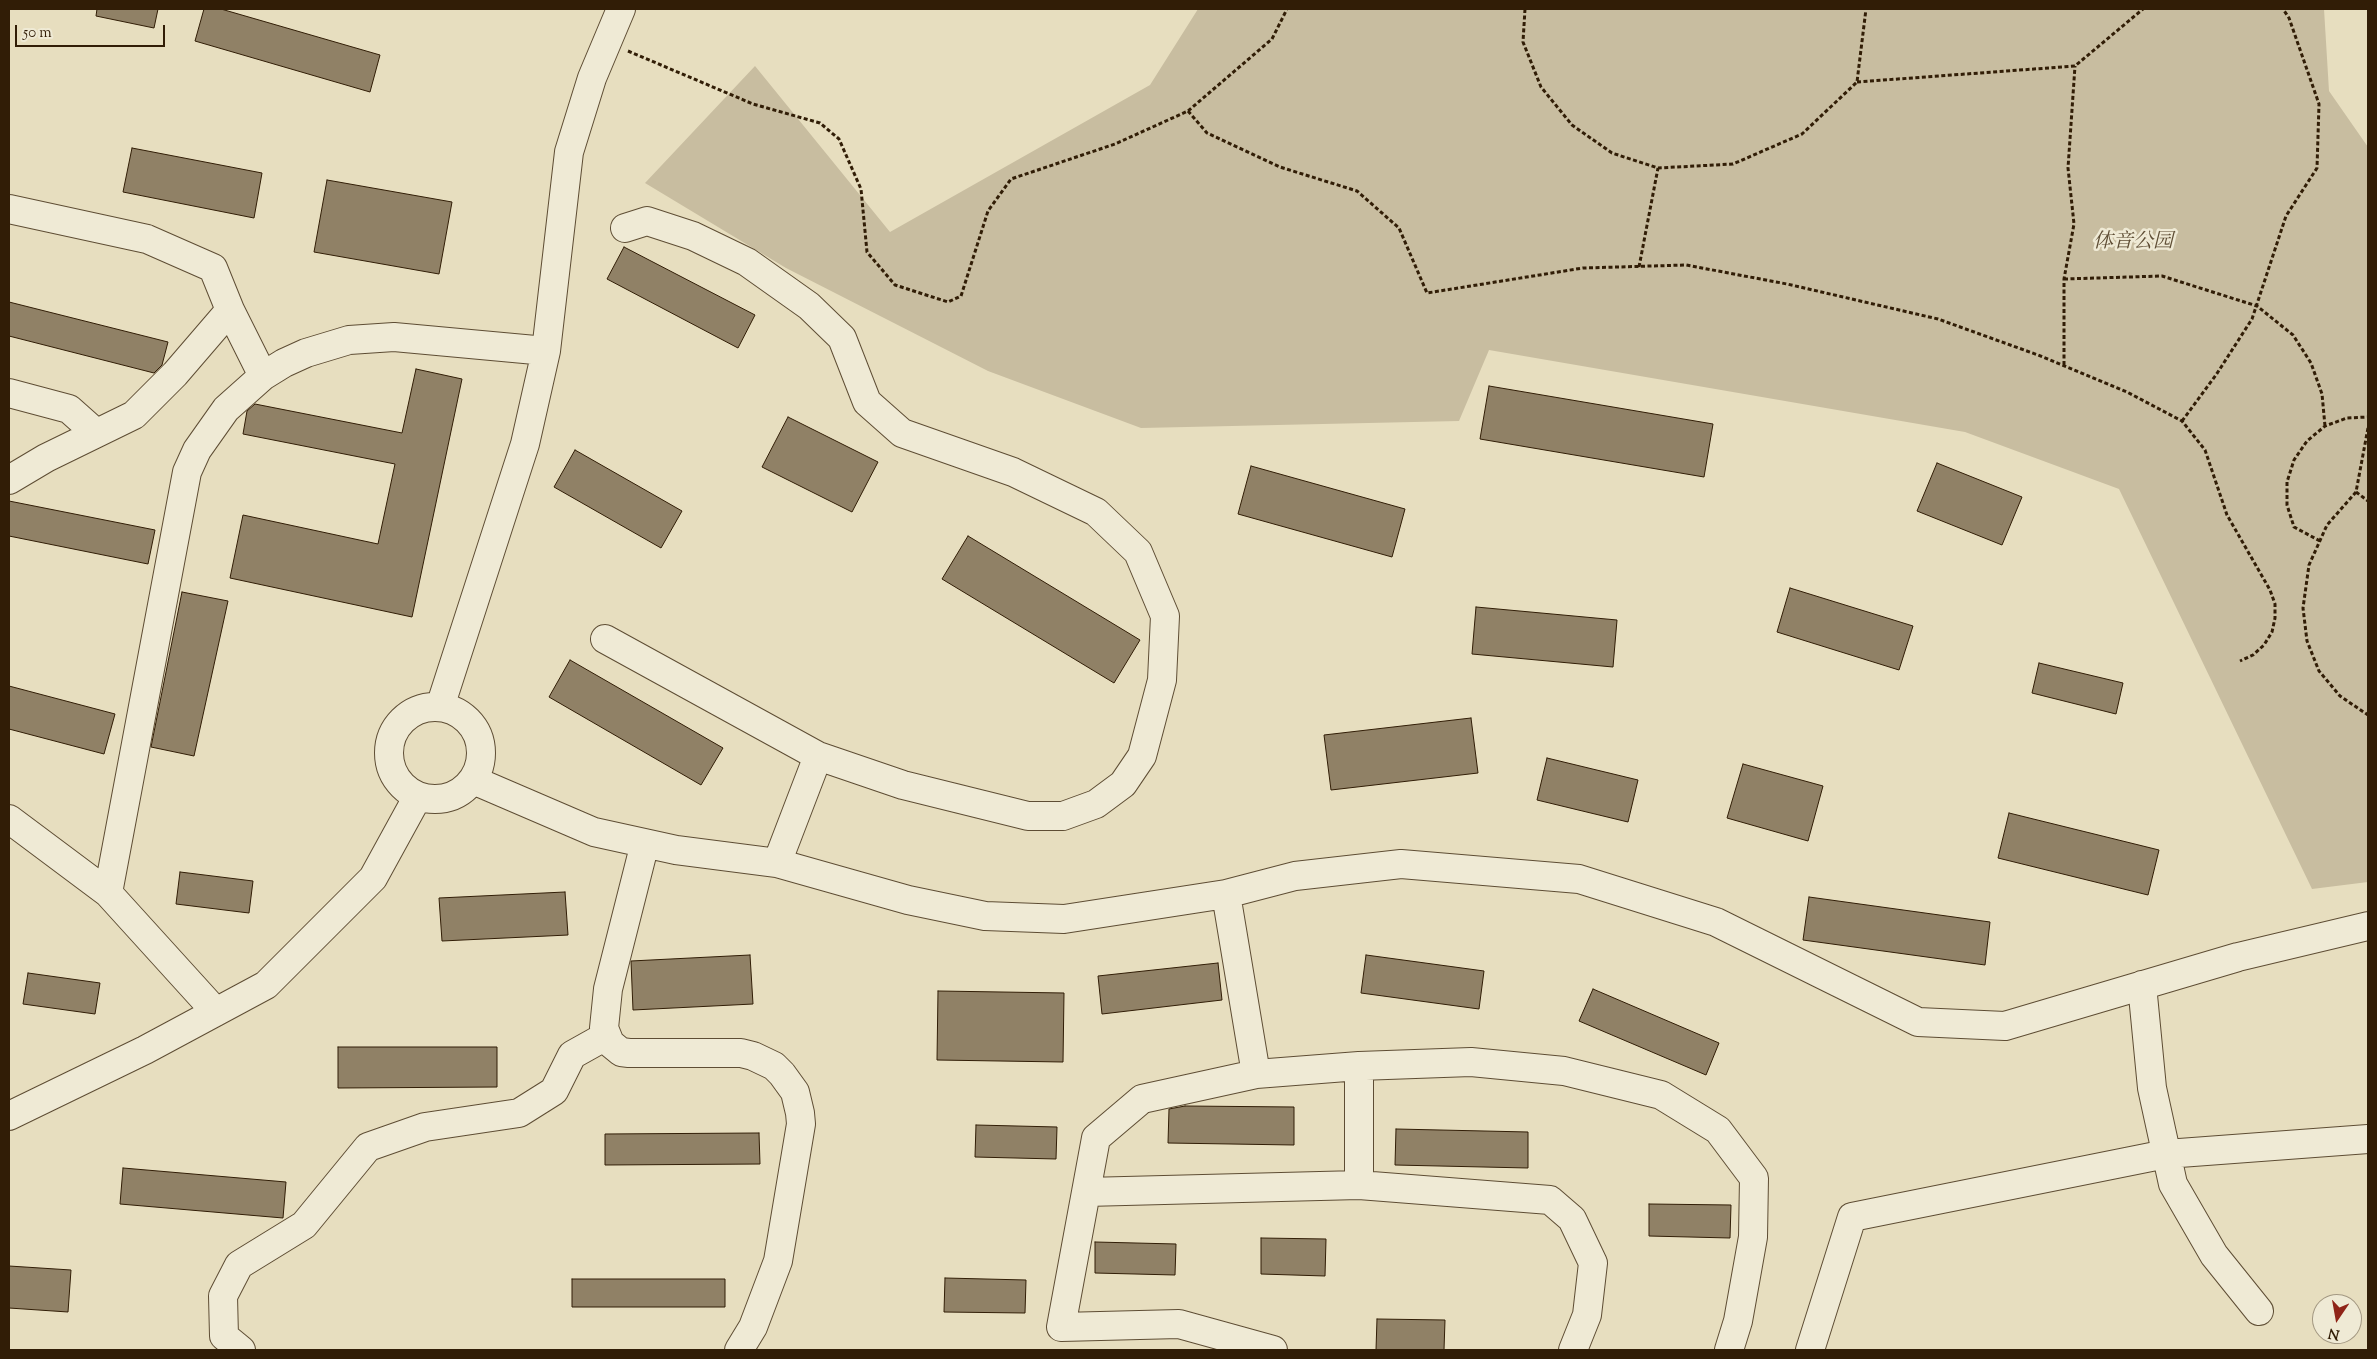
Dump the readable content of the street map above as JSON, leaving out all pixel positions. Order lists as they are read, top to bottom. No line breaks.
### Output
{"parks":["体音公园"],"scale_bar":"50 m","north":"bottom"}
